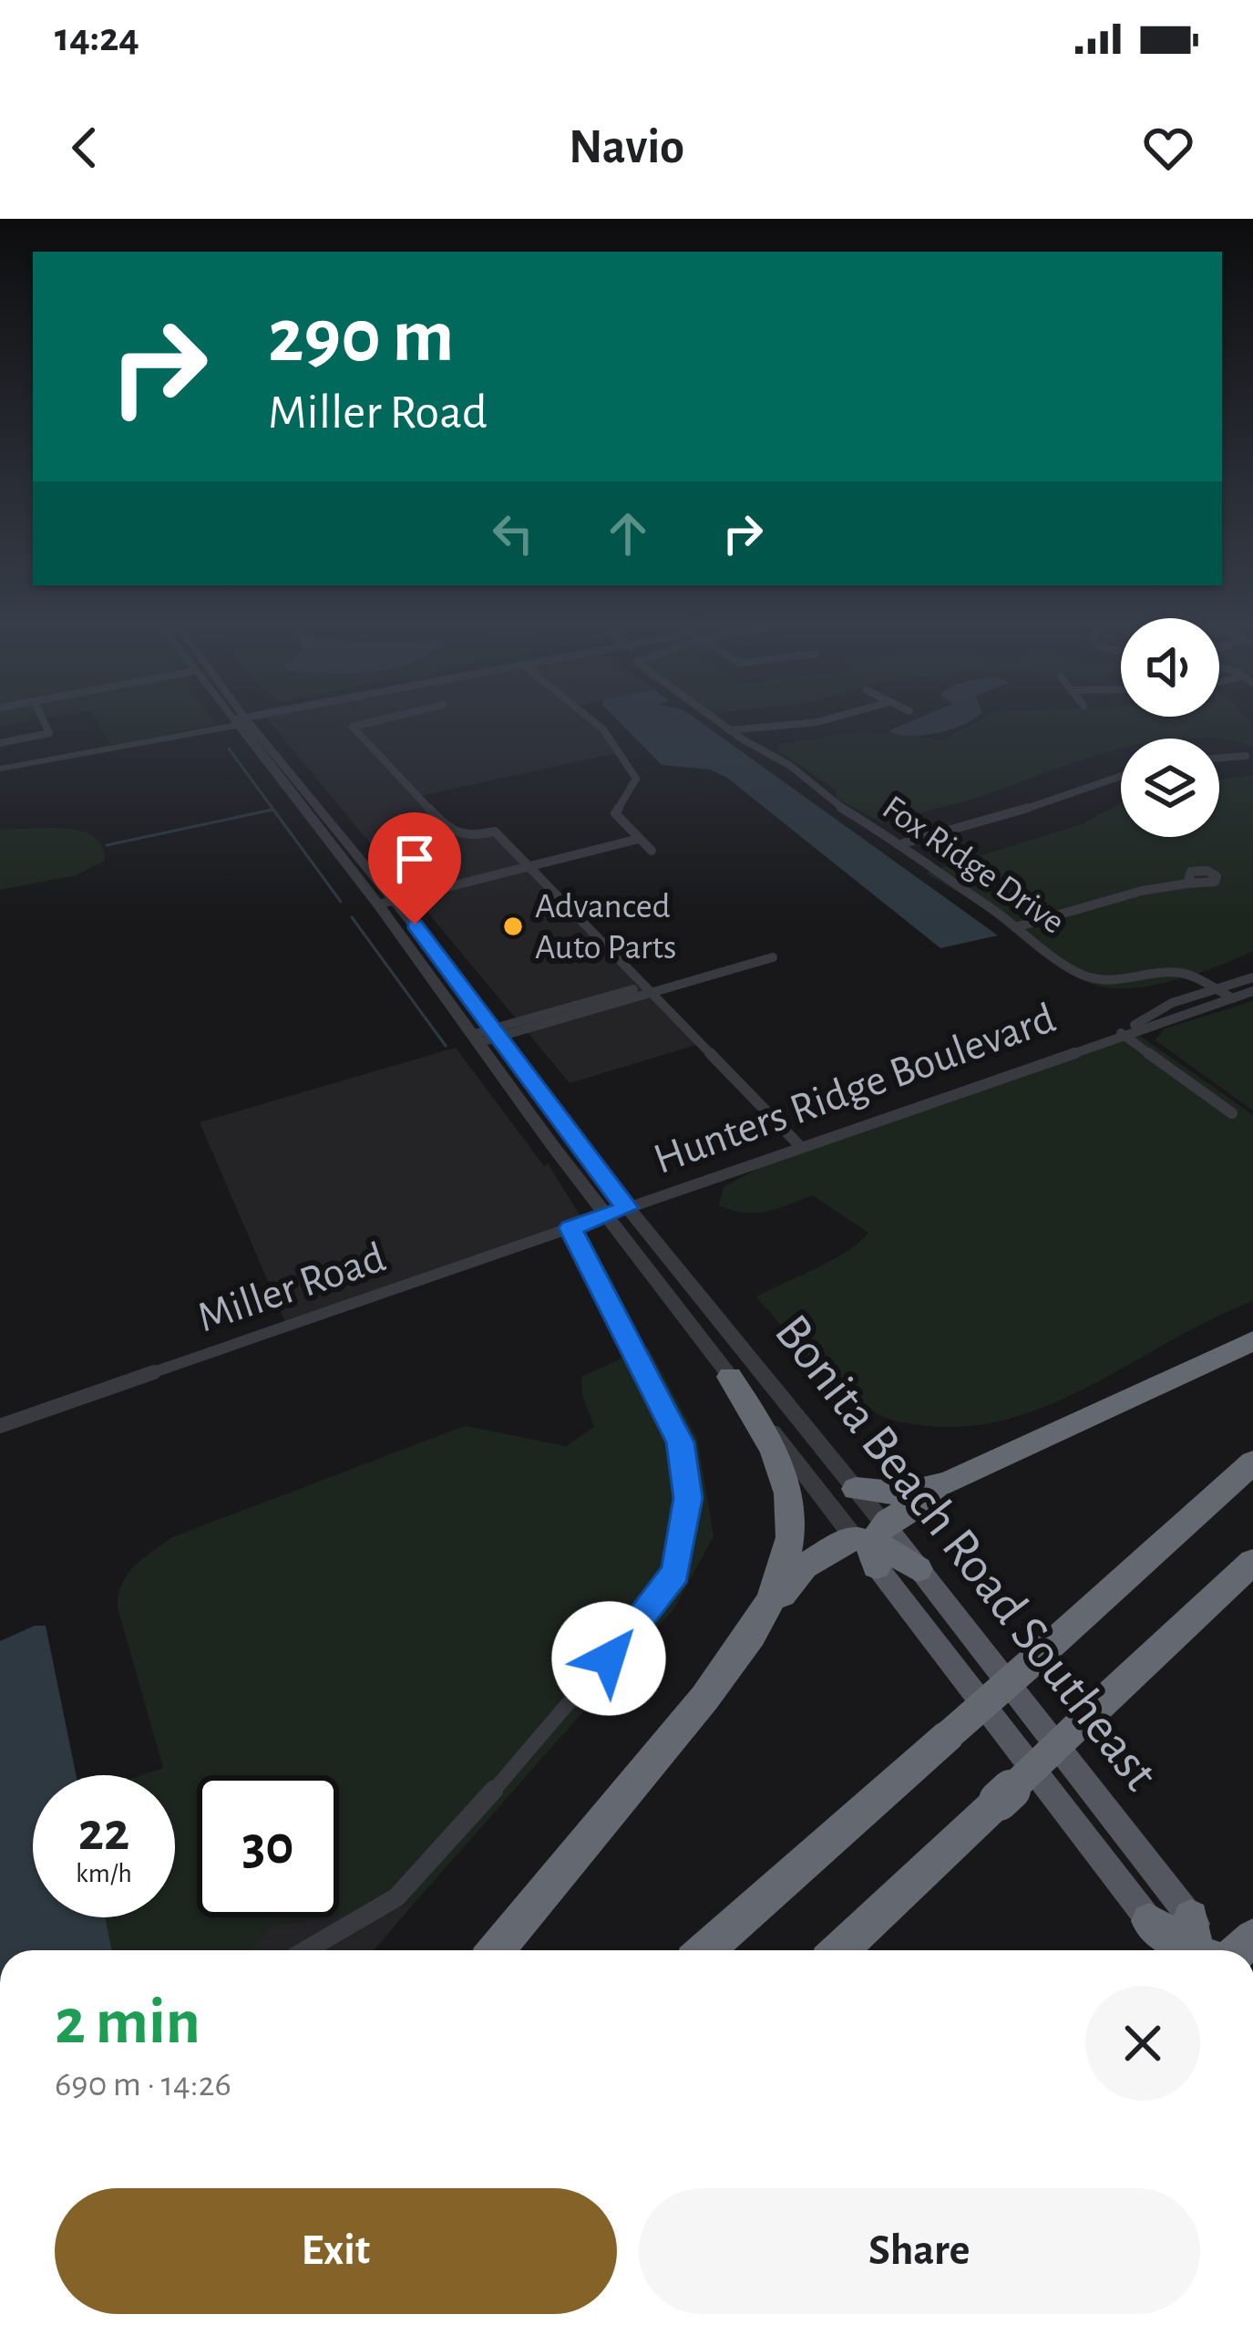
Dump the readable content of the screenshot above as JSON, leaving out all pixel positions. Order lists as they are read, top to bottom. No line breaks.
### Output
{"streets":{"main road":["Bonita Beach Road Southeast"],"street":["Fox Ridge Drive","Hunters Ridge Boulevard","Miller Road"]},"crossings":[["Fox Ridge Drive","Hunters Ridge Boulevard"],["Hunters Ridge Boulevard","Miller Road"],["Hunters Ridge Boulevard","Bonita Beach Road Southeast"],["Miller Road","Bonita Beach Road Southeast"]],"places":["Advanced Auto Parts"],"page":{"status":"14:24","header":"Navio","turn":["290 m","Miller Road"],"speed":"22 km/h","limit":"30","heading":["2 min","690 m · 14:26"],"buttons":["Exit","Share"]}}
